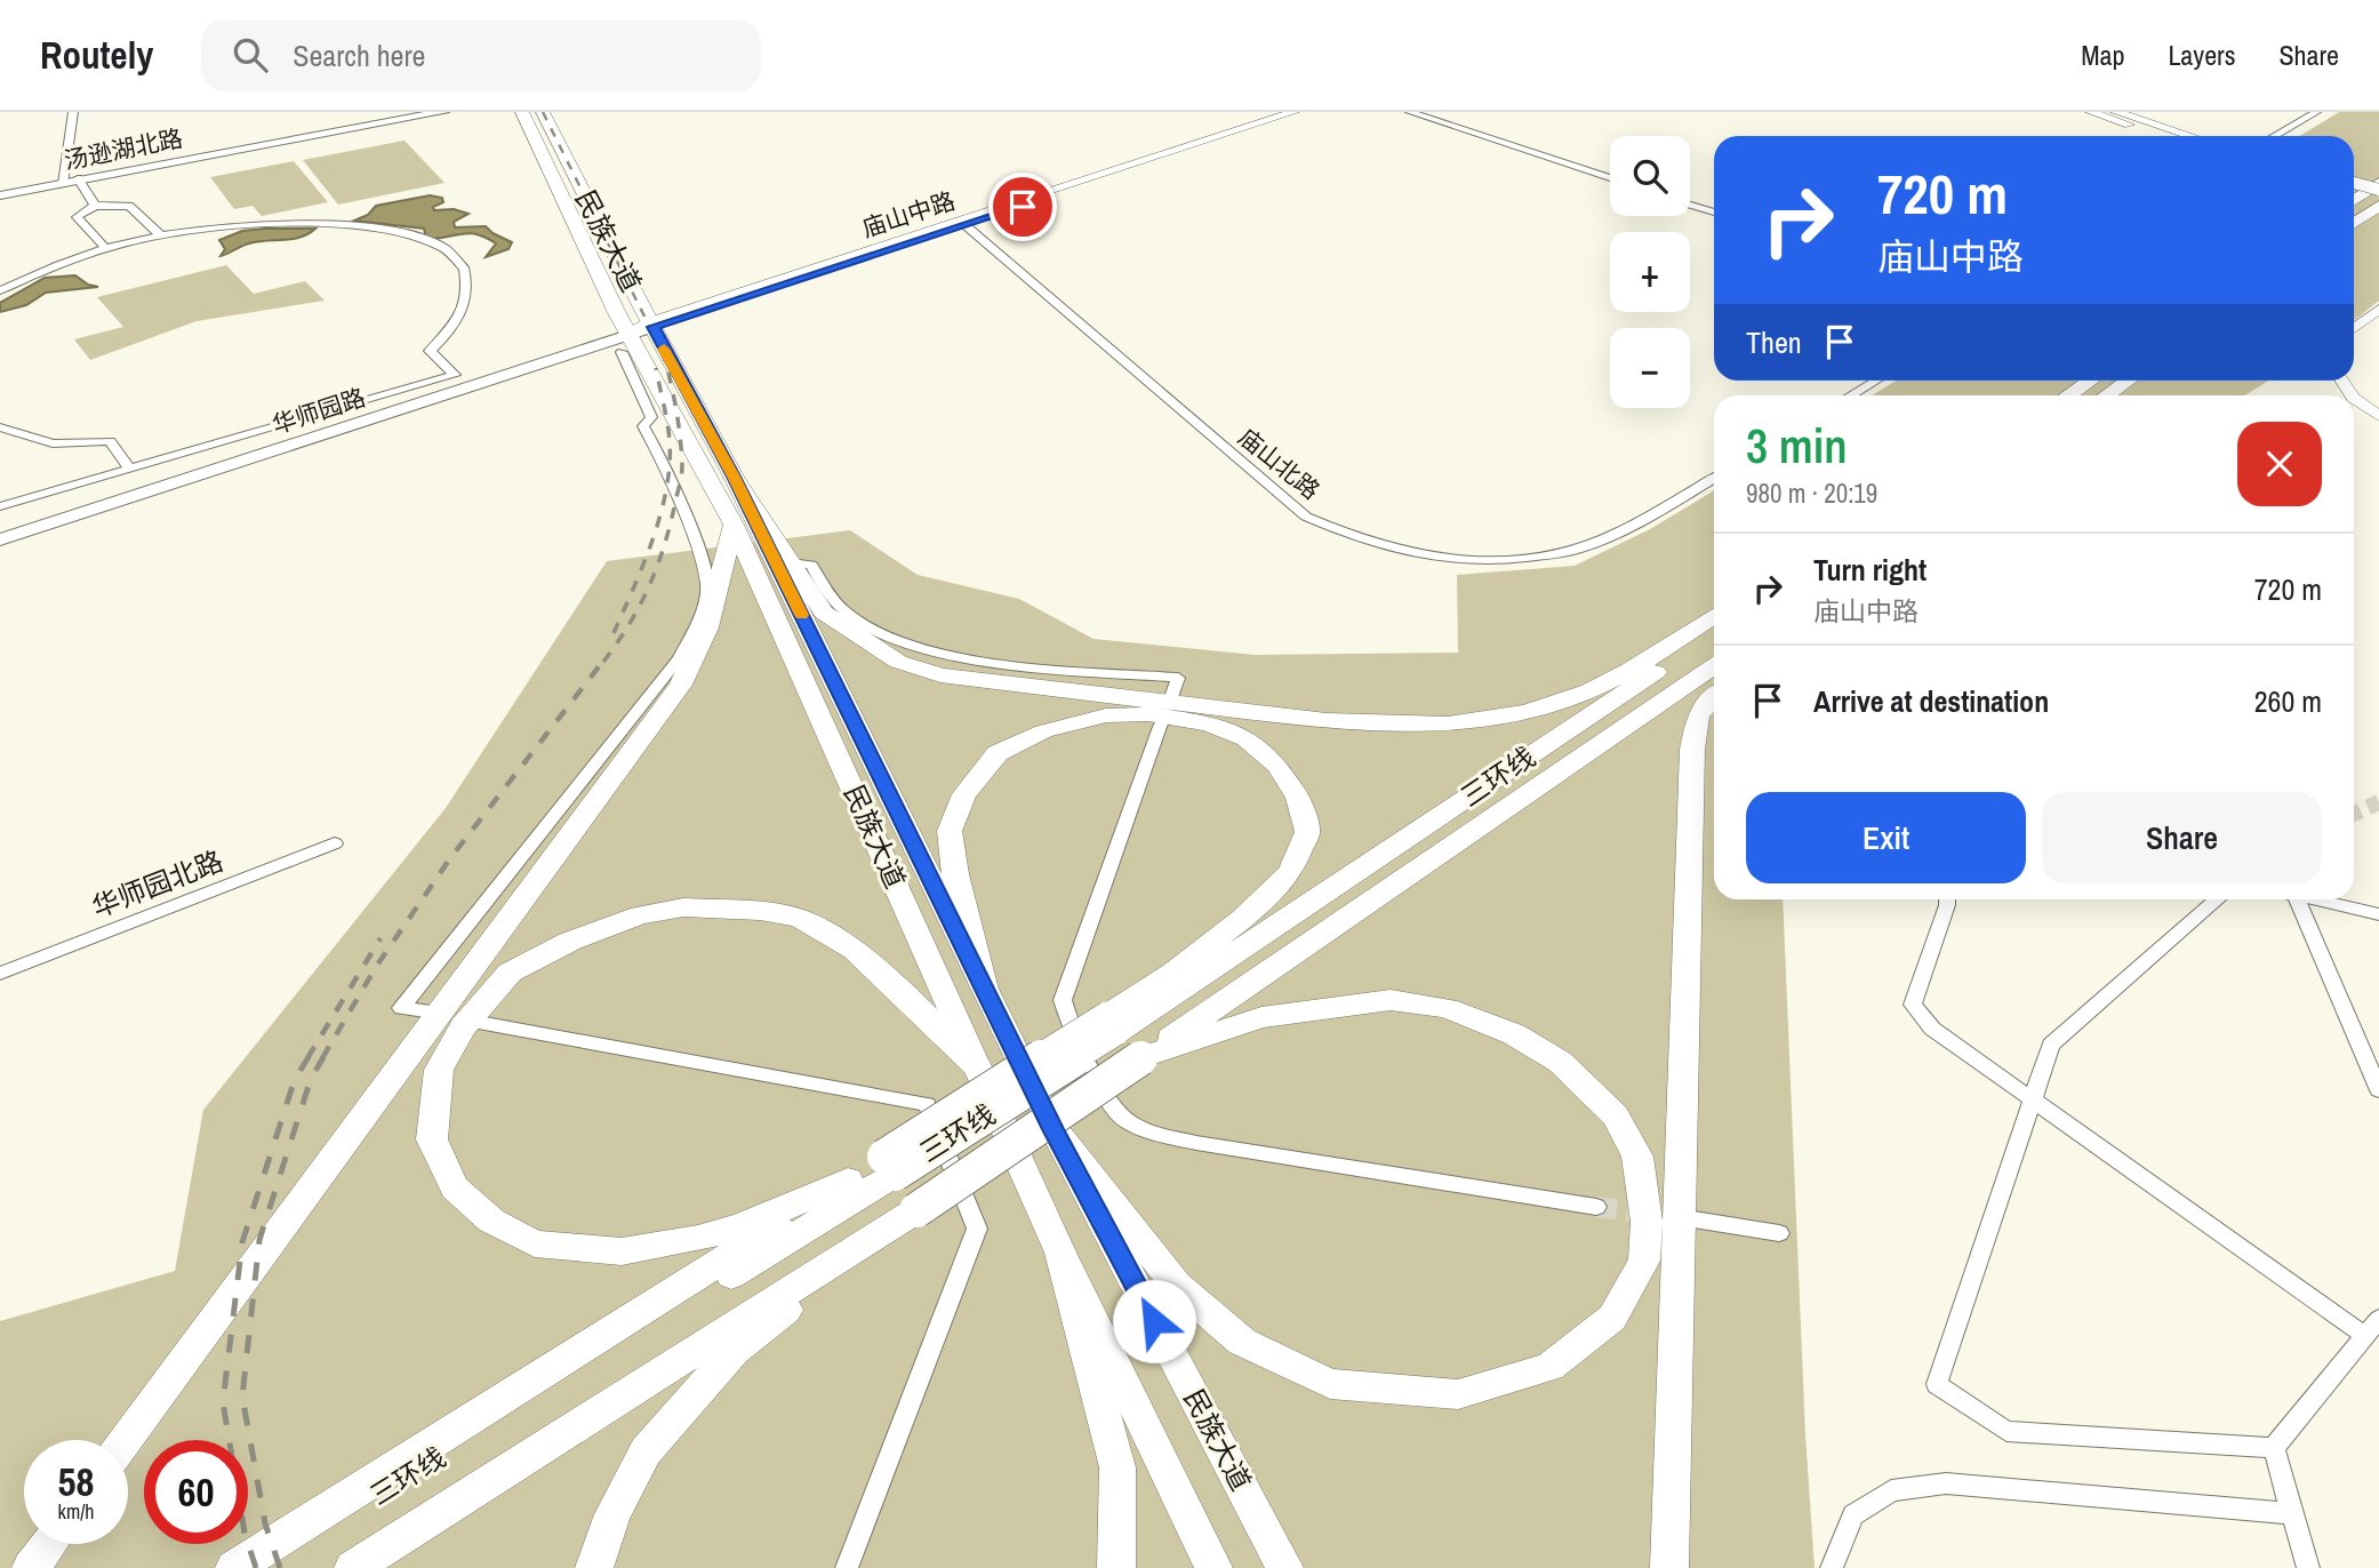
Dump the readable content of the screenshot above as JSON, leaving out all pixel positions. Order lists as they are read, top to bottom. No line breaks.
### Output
{"streets":{"main road":["汤逊湖北路","民族大道","华师园路","三环线"],"street":["庙山中路","庙山北路","华师园北路"]},"crossings":[["庙山中路","民族大道"],["庙山中路","华师园路"],["庙山中路","庙山北路"],["民族大道","华师园路"]],"page":{"header":"Routely","search":"Search here","nav":["Map","Layers","Share"],"map_buttons":["+","−"],"turn":["720 m","庙山中路"],"then":"Then","heading":["3 min","980 m · 20:19"],"list":[{"name":"Turn right","note":"庙山中路","value":"720 m"},{"name":"Arrive at destination","value":"260 m"}],"buttons":["Exit","Share"],"speed":"58 km/h","limit":"60"}}
